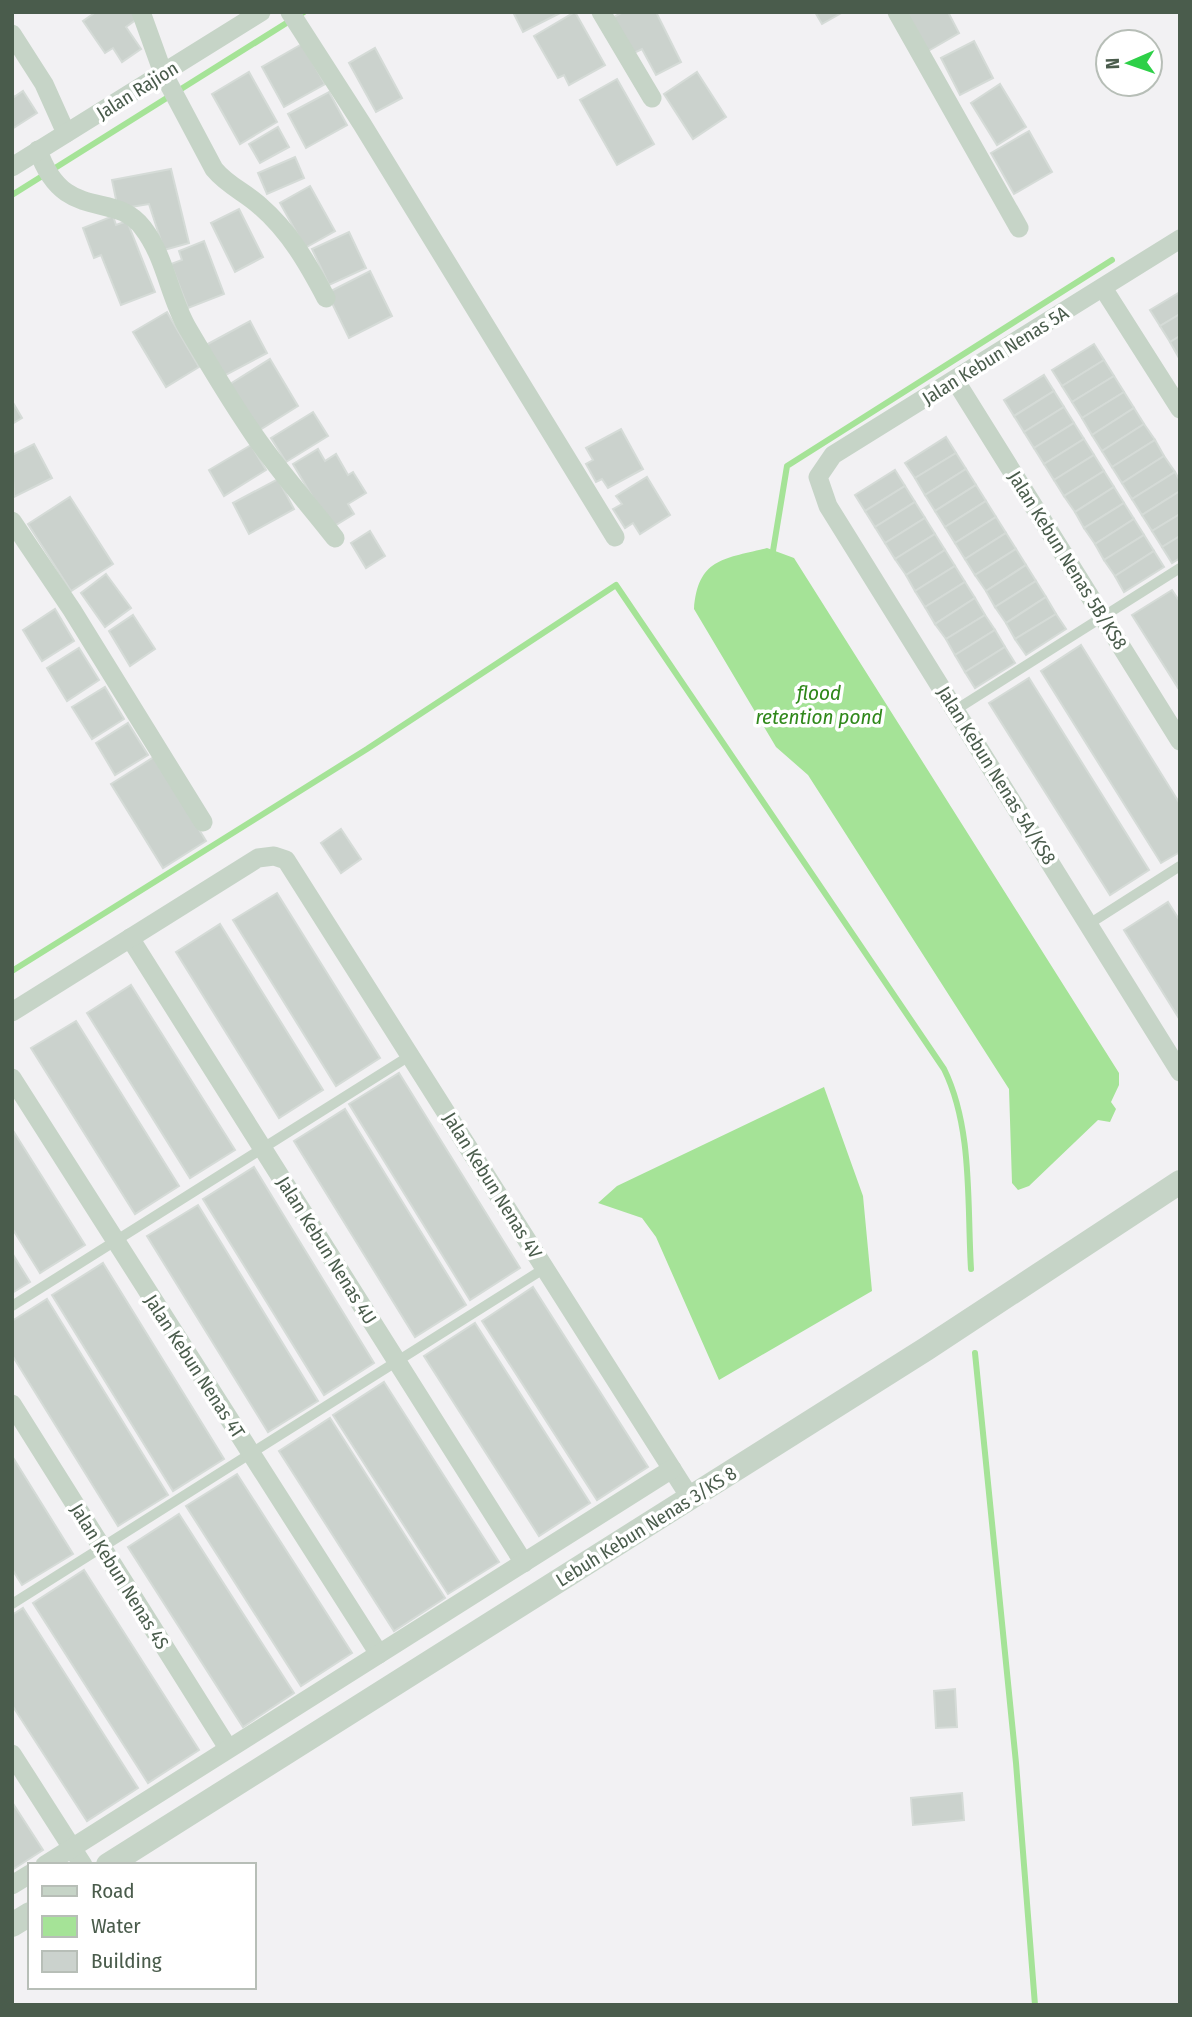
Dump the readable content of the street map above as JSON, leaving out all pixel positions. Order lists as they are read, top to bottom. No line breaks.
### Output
{"streets":{"street":["Jalan Rajion","Jalan Kebun Nenas 5A","Jalan Kebun Nenas 5B/KS8","Jalan Kebun Nenas 5A/KS8","Jalan Kebun Nenas 4V","Jalan Kebun Nenas 4U","Jalan Kebun Nenas 4T","Lebuh Kebun Nenas 3/KS 8","Jalan Kebun Nenas 4S"]},"crossings":[["Jalan Kebun Nenas 5A","Jalan Kebun Nenas 5B/KS8"],["Jalan Kebun Nenas 5A","Jalan Kebun Nenas 5A/KS8"],["Jalan Kebun Nenas 4V","Jalan Kebun Nenas 4U"],["Jalan Kebun Nenas 4V","Lebuh Kebun Nenas 3/KS 8"]],"water":["flood retention pond"],"legend":["Road","Water","Building"],"north":"left"}
